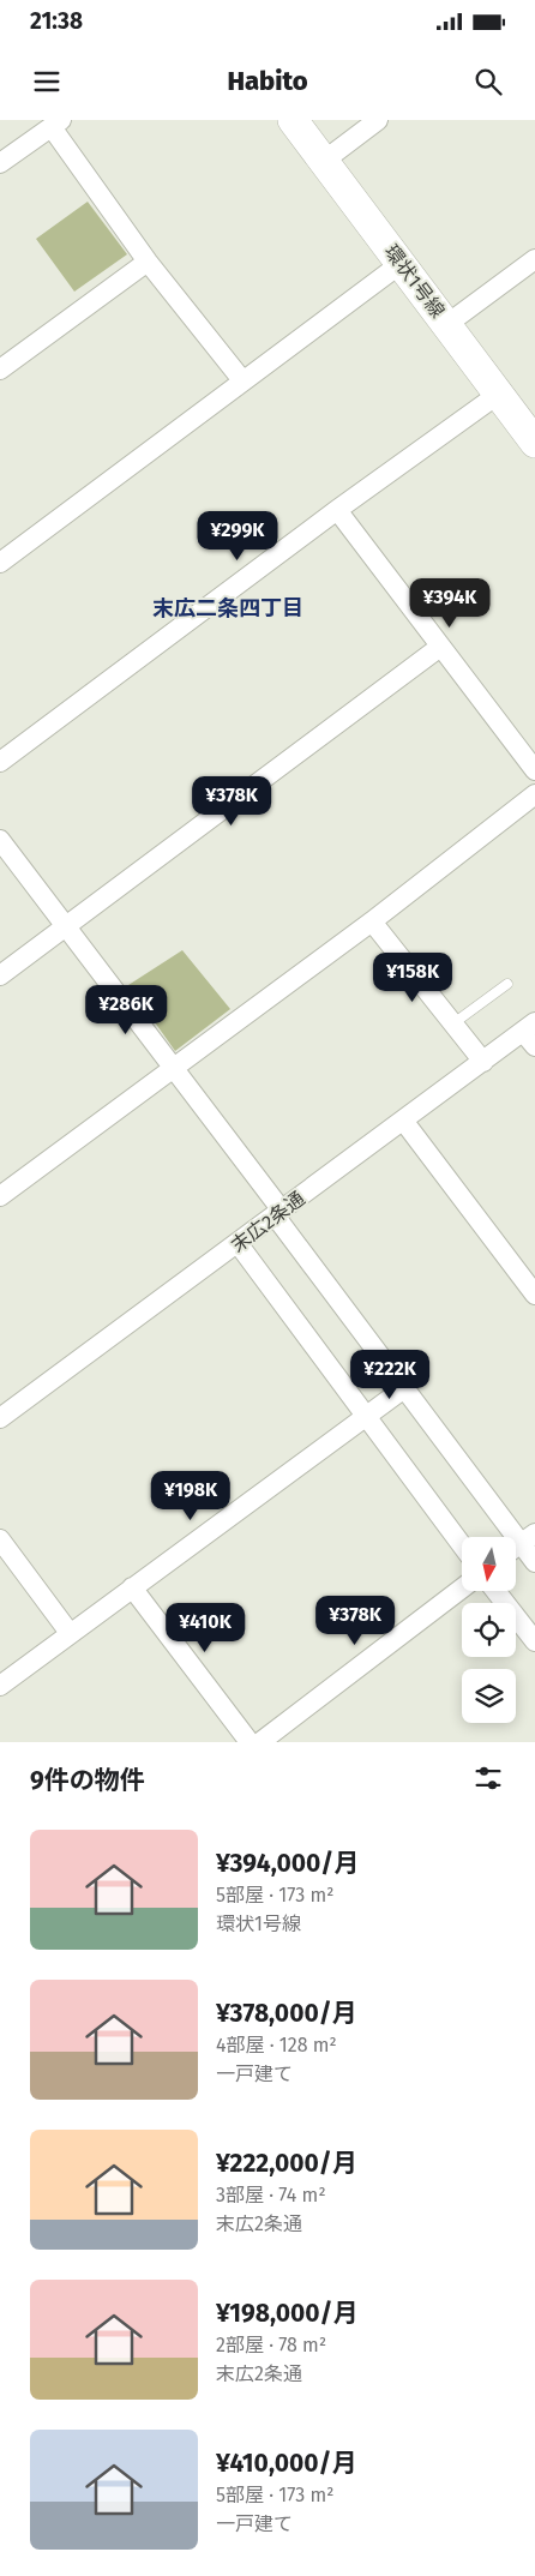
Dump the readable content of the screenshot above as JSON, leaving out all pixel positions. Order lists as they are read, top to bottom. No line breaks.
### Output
{"streets":{"main road":["環状1号線"],"street":["末広2条通"]},"districts":["末広二条四丁目"],"north":"bottom","page":{"status":"21:38","header":"Habito","price":["¥299K","¥394K","¥378K","¥158K","¥286K","¥222K","¥198K","¥378K","¥410K"],"heading":"9件の物件","list":[{"name":"¥394,000/月","note":"5部屋 · 173 m² · 環状1号線"},{"name":"¥378,000/月","note":"4部屋 · 128 m² · 一戸建て"},{"name":"¥222,000/月","note":"3部屋 · 74 m² · 末広2条通"},{"name":"¥198,000/月","note":"2部屋 · 78 m² · 末広2条通"},{"name":"¥410,000/月","note":"5部屋 · 173 m² · 一戸建て"}]}}
